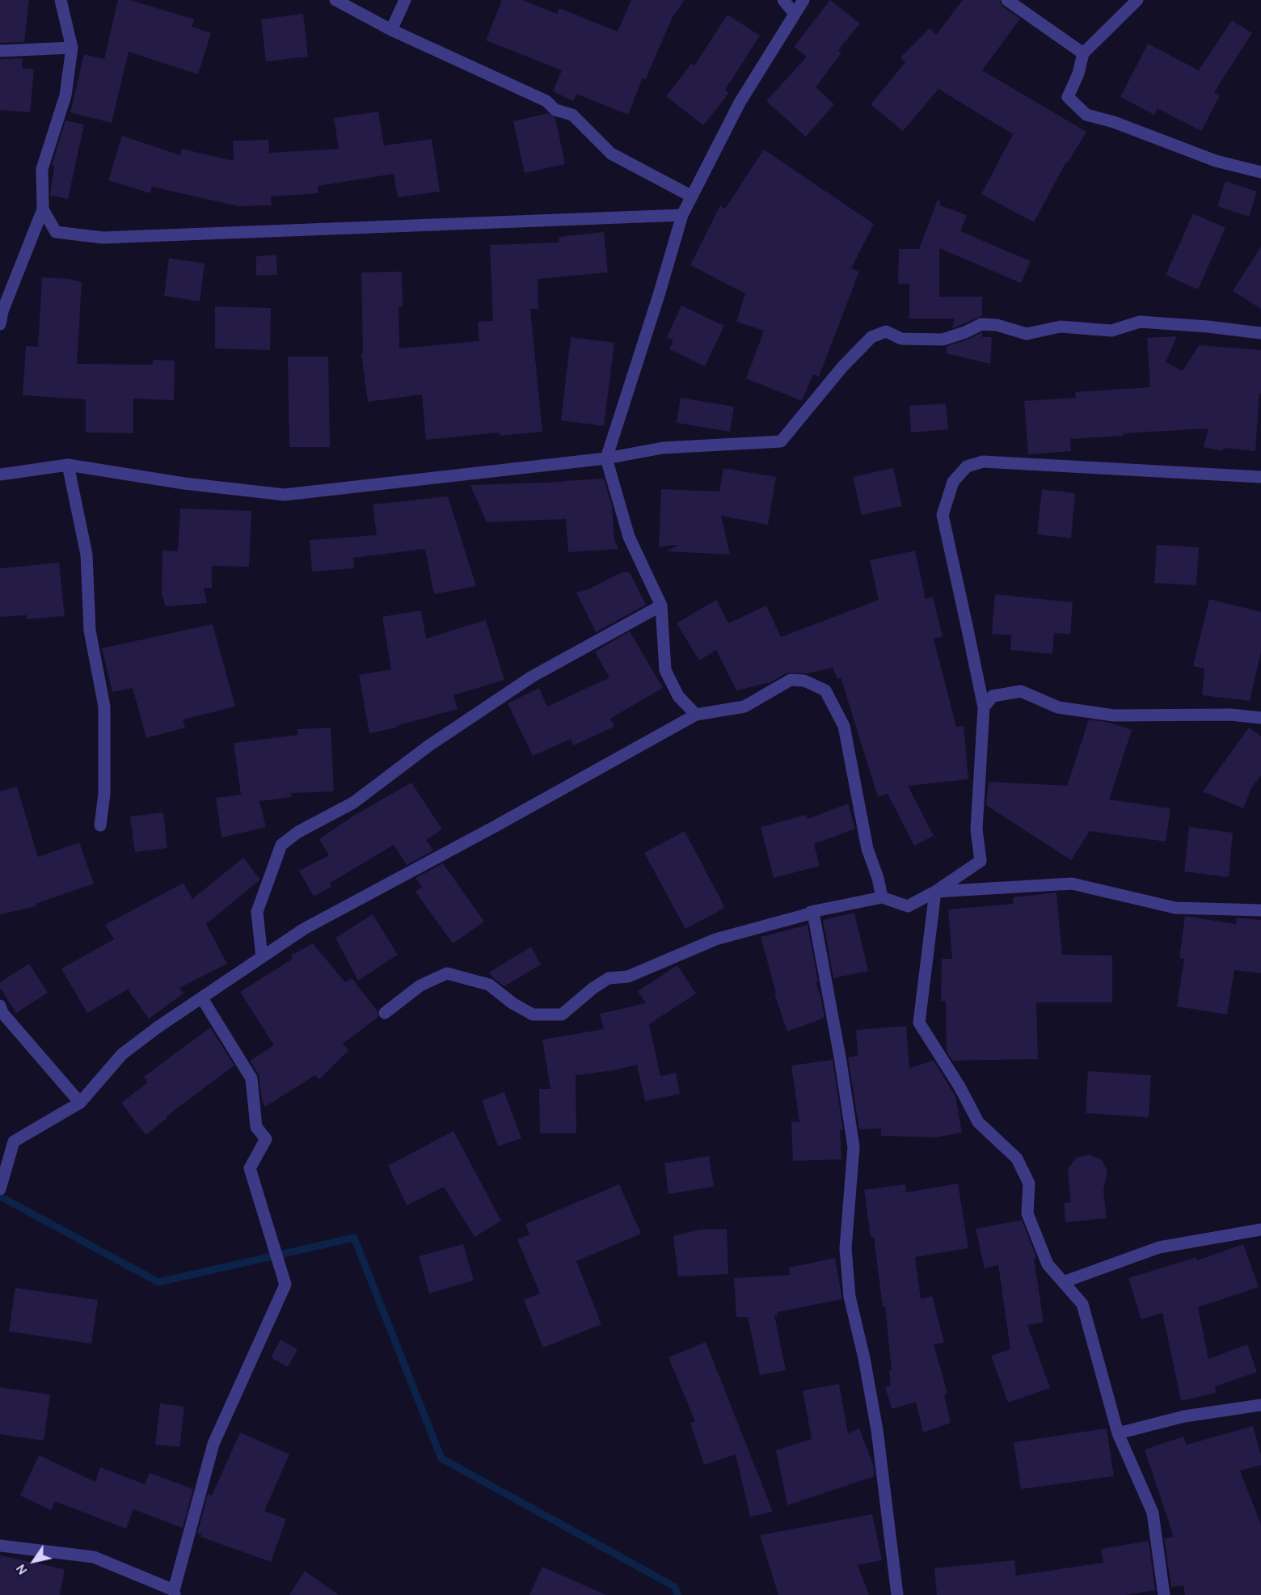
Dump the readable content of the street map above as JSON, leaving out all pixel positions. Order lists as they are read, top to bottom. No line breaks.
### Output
{"north":"bottom left"}
